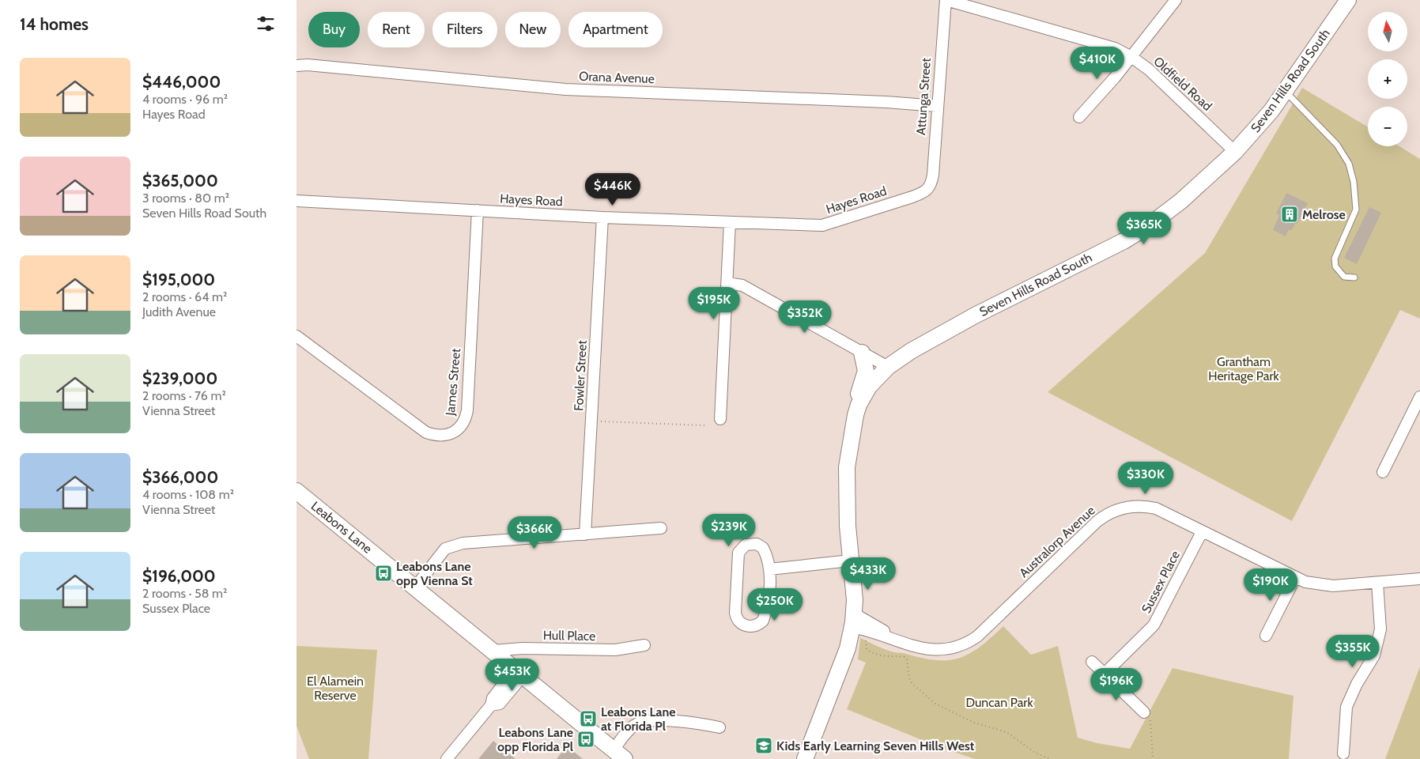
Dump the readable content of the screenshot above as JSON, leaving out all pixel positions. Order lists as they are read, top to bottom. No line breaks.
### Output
{"streets":{"street":["Orana Avenue","Seven Hills Road South","Oldfield Road","Attunga Street","Hayes Road","Fowler Street","James Street","Leabons Lane","Australorp Avenue","Sussex Place","Hull Place"]},"crossings":[["Orana Avenue","Attunga Street"],["Seven Hills Road South","Oldfield Road"],["Seven Hills Road South","Australorp Avenue"],["Oldfield Road","Attunga Street"],["Attunga Street","Hayes Road"],["Hayes Road","Fowler Street"],["Hayes Road","James Street"],["Leabons Lane","Hull Place"],["Australorp Avenue","Sussex Place"]],"parks":["Grantham Heritage Park","El Alamein Reserve","Duncan Park"],"places":{"building":["Melrose"],"bus stop":["Leabons Lane opp Vienna St","Leabons Lane at Florida Pl","Leabons Lane opp Florida Pl"],"school or university":["Kids Early Learning Seven Hills West"]},"north":"top","page":{"heading":"14 homes","map_buttons":["+","−"],"chip":["Buy","Rent","Filters","New","Apartment"],"price":["$410K","$446K","$365K","$195K","$352K","$330K","$239K","$366K","$433K","$190K","$250K","$355K","$453K","$196K"],"list":[{"name":"$446,000","note":"4 rooms · 96 m² · Hayes Road"},{"name":"$365,000","note":"3 rooms · 80 m² · Seven Hills Road South"},{"name":"$195,000","note":"2 rooms · 64 m² · Judith Avenue"},{"name":"$239,000","note":"2 rooms · 76 m² · Vienna Street"},{"name":"$366,000","note":"4 rooms · 108 m² · Vienna Street"},{"name":"$196,000","note":"2 rooms · 58 m² · Sussex Place"}]}}
